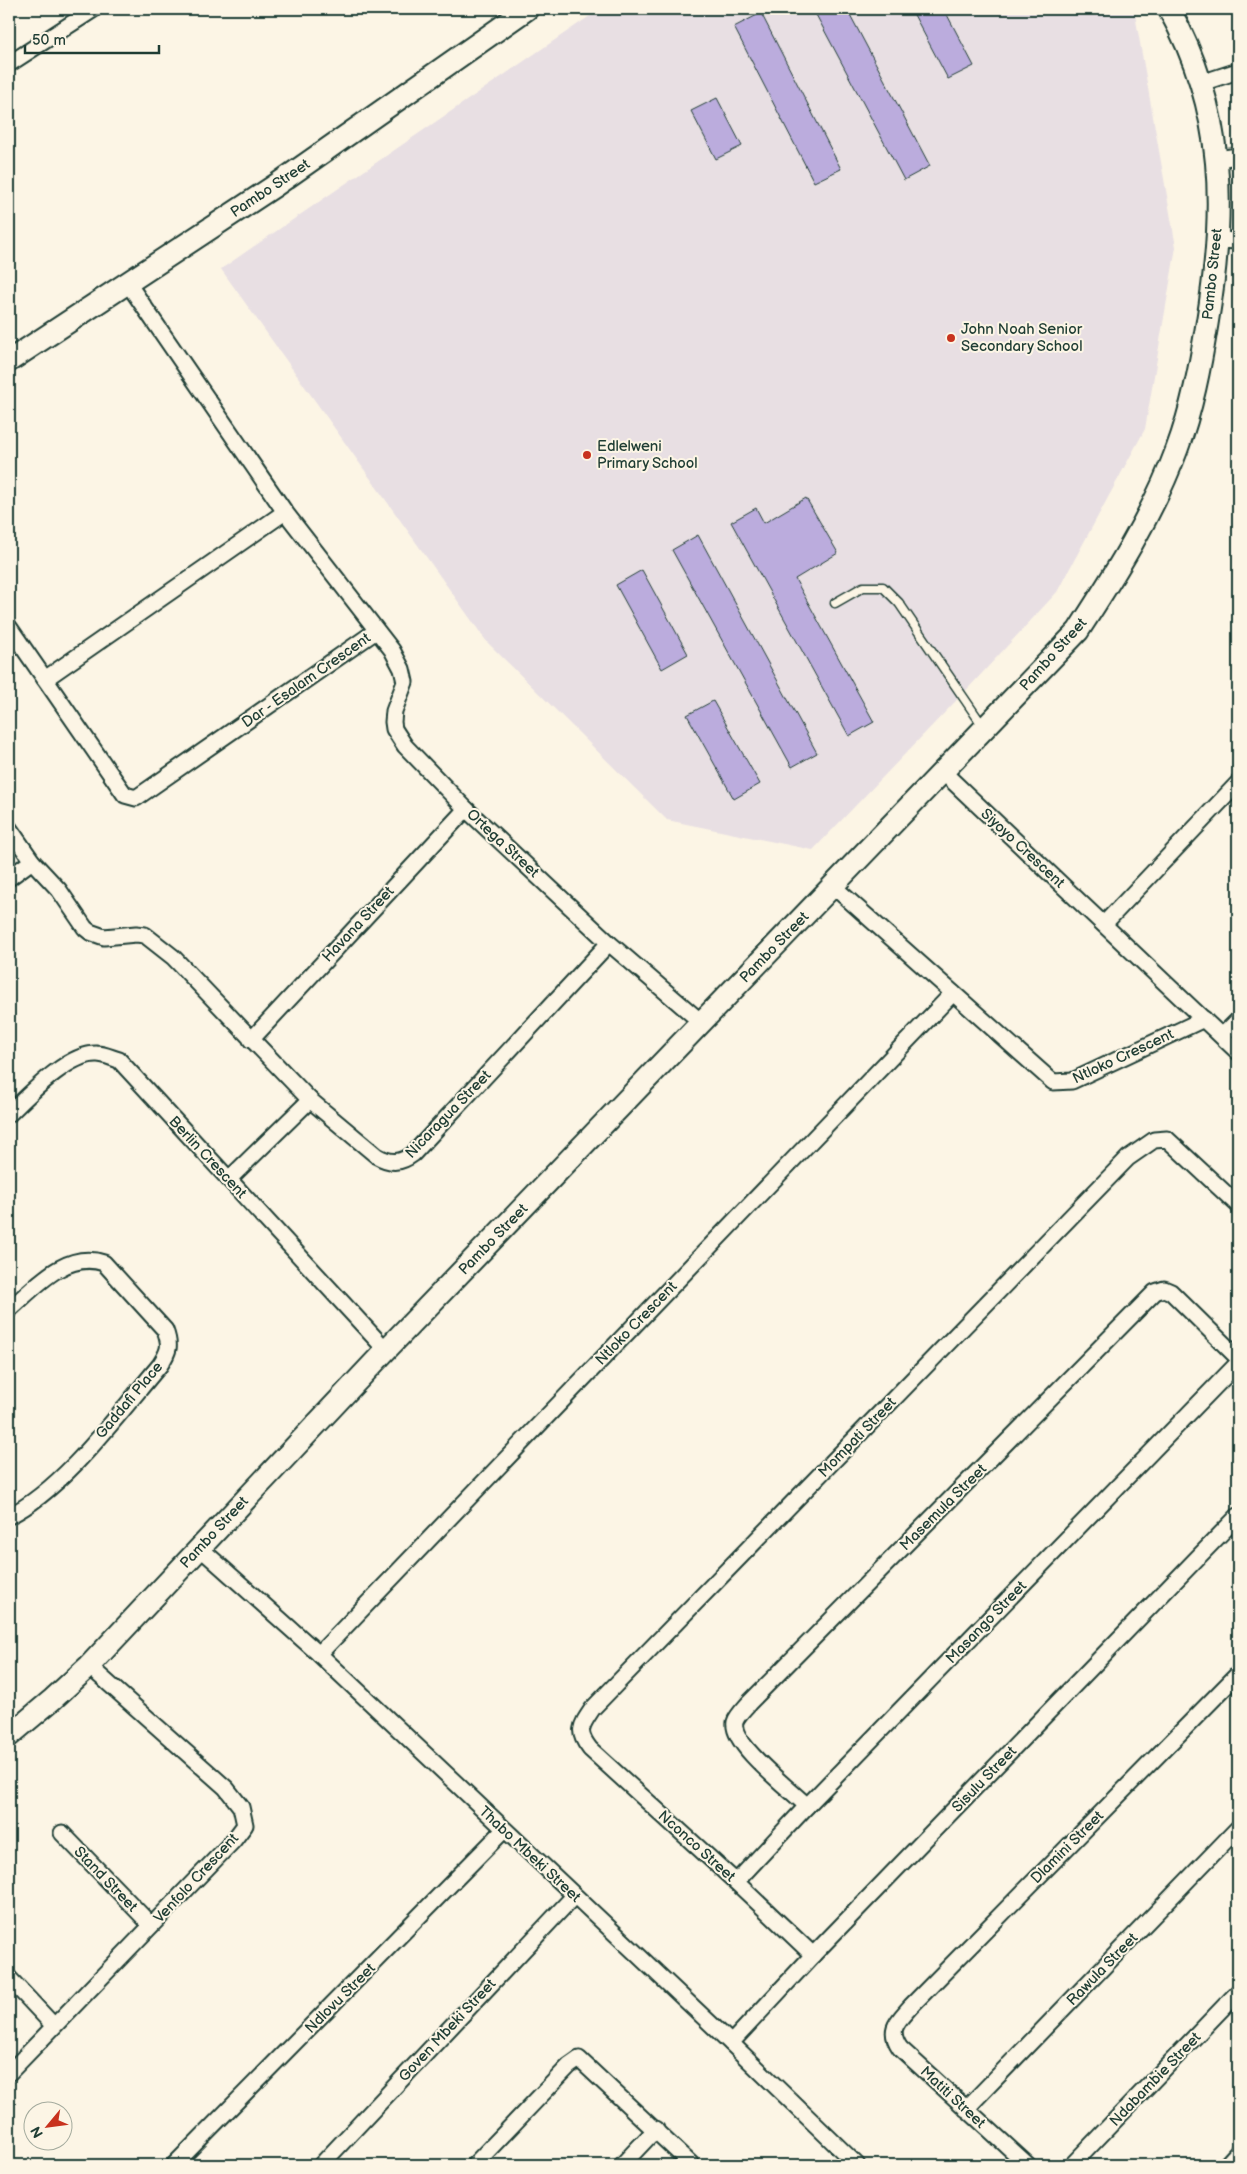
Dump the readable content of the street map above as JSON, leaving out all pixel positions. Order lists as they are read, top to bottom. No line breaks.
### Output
{"streets":{"street":["Pambo Street","Dar - Esalam Crescent","Ortega Street","Siyoyo Crescent","Havana Street","Ntloko Crescent","Nicaragua Street","Berlin Crescent","Gaddafi Place","Mompati Street","Masemula Street","Masango Street","Sisulu Street","Nconco Street","Dlamini Street","Thabo Mbeki Street","Venfolo Crescent","Stand Street","Rawula Street","Ndlovu Street","Goven Mbeki Street","Ndabambie Street","Matiti Street"]},"crossings":[["Pambo Street","Dar - Esalam Crescent"],["Pambo Street","Ortega Street"],["Pambo Street","Siyoyo Crescent"],["Pambo Street","Ntloko Crescent"],["Pambo Street","Berlin Crescent"],["Pambo Street","Thabo Mbeki Street"],["Pambo Street","Venfolo Crescent"],["Dar - Esalam Crescent","Ortega Street"],["Ortega Street","Havana Street"],["Ortega Street","Nicaragua Street"],["Siyoyo Crescent","Ntloko Crescent"],["Havana Street","Nicaragua Street"],["Ntloko Crescent","Thabo Mbeki Street"],["Mompati Street","Nconco Street"],["Masemula Street","Masango Street"],["Masango Street","Nconco Street"],["Sisulu Street","Nconco Street"],["Sisulu Street","Thabo Mbeki Street"],["Dlamini Street","Matiti Street"],["Thabo Mbeki Street","Ndlovu Street"],["Thabo Mbeki Street","Goven Mbeki Street"],["Venfolo Crescent","Stand Street"],["Rawula Street","Matiti Street"]],"places":["John Noah Senior Secondary School","Edlelweni Primary School"],"scale_bar":"50 m","north":"bottom left"}
